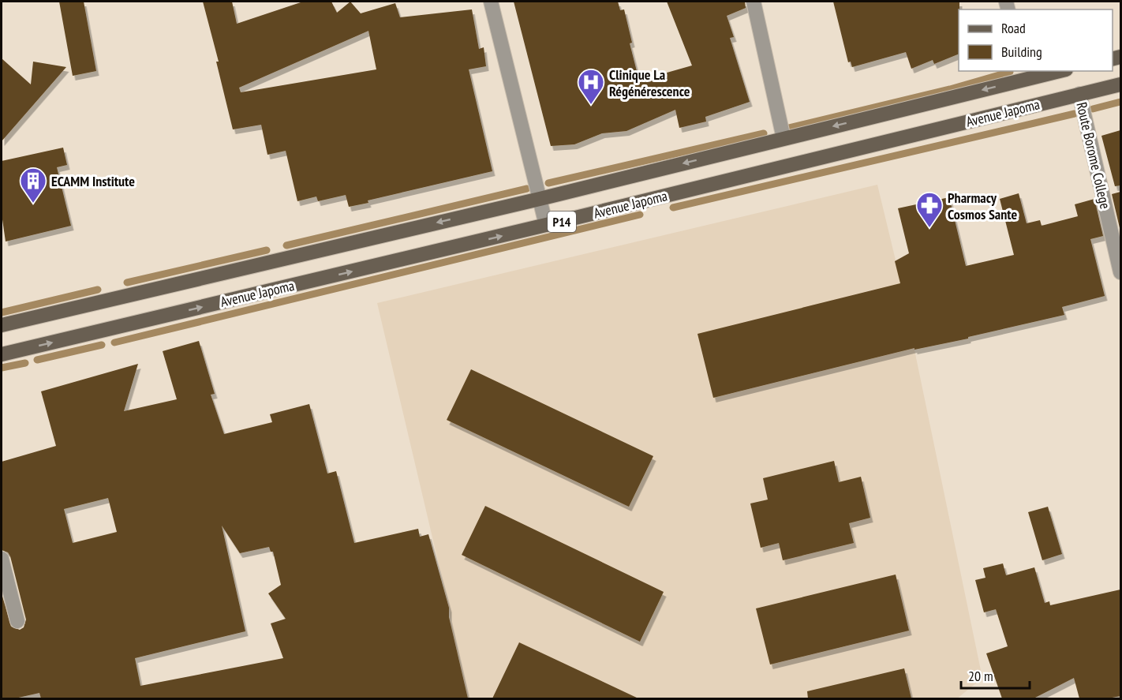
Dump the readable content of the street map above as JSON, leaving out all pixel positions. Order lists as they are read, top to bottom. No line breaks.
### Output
{"streets":{"main road":["Avenue Japoma","P14"],"street":["Route Borome College"]},"crossings":[["Avenue Japoma","Route Borome College"]],"places":{"hospital":["Clinique La Régénérescence"],"building":["ECAMM Institute"],"pharmacy":["Pharmacy Cosmos Sante"]},"legend":["Road","Building"],"scale_bar":"20 m"}
